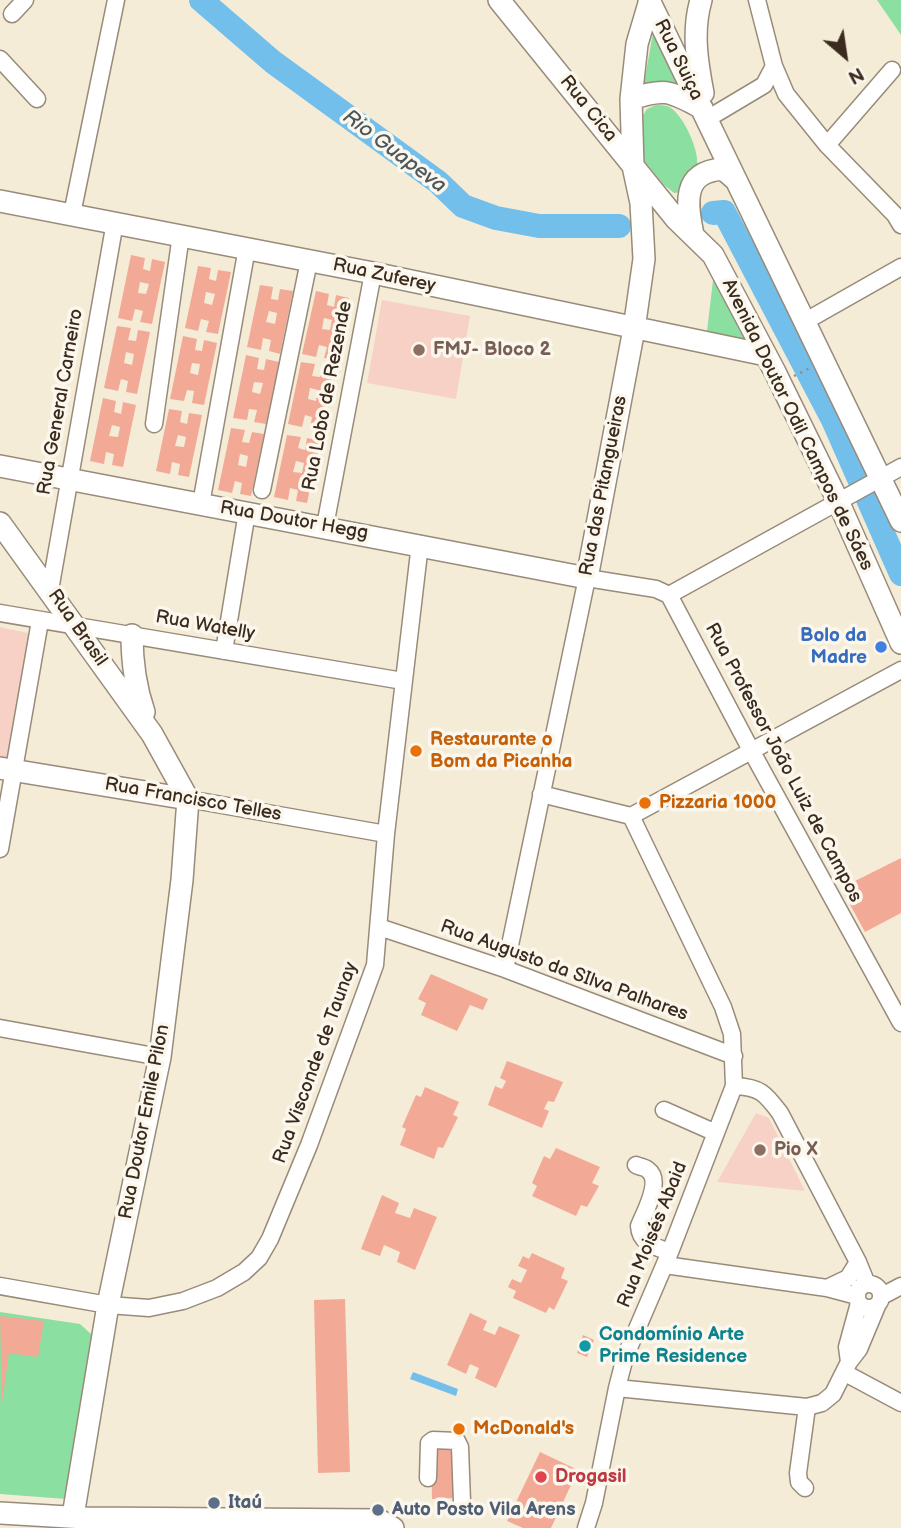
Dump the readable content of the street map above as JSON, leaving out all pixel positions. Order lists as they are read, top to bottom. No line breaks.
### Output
{"streets":{"main road":["Rua Suiça","Rua Cica","Rua Zuferey","Avenida Doutor Odil Campos de Sáes","Rua das Pitangueiras","Rua Doutor Hegg","Rua Brasil","Rua Francisco Telles","Rua Doutor Emile Pilon"],"street":["Rua Lobo de Rezende","Rua General Carneiro","Rua Watelly","Rua Professor João Luiz de Campos","Rua Augusto da SIlva Palhares","Rua Visconde de Taunay","Rua Moisés Abaid"]},"crossings":[["Rua Suiça","Rua das Pitangueiras"],["Rua Cica","Avenida Doutor Odil Campos de Sáes"],["Rua Cica","Rua das Pitangueiras"],["Rua Zuferey","Rua Lobo de Rezende"],["Rua Zuferey","Rua General Carneiro"],["Rua Zuferey","Avenida Doutor Odil Campos de Sáes"],["Rua Zuferey","Rua das Pitangueiras"],["Rua Lobo de Rezende","Rua Doutor Hegg"],["Rua General Carneiro","Rua Doutor Hegg"],["Rua General Carneiro","Rua Brasil"],["Rua das Pitangueiras","Rua Doutor Hegg"],["Rua das Pitangueiras","Rua Augusto da SIlva Palhares"],["Rua Doutor Hegg","Rua Visconde de Taunay"],["Rua Watelly","Rua Brasil"],["Rua Watelly","Rua Visconde de Taunay"],["Rua Francisco Telles","Rua Visconde de Taunay"],["Rua Francisco Telles","Rua Doutor Emile Pilon"],["Rua Augusto da SIlva Palhares","Rua Visconde de Taunay"],["Rua Visconde de Taunay","Rua Doutor Emile Pilon"]],"water":["Rio Guapeva"],"places":["FMJ- Bloco 2","Bolo da Madre","Restaurante o Bom da Picanha","Pizzaria 1000","Pio X","Condomínio Arte Prime Residence","McDonald's","Drogasil","Itaú","Auto Posto Vila Arens"],"north":"bottom right"}
